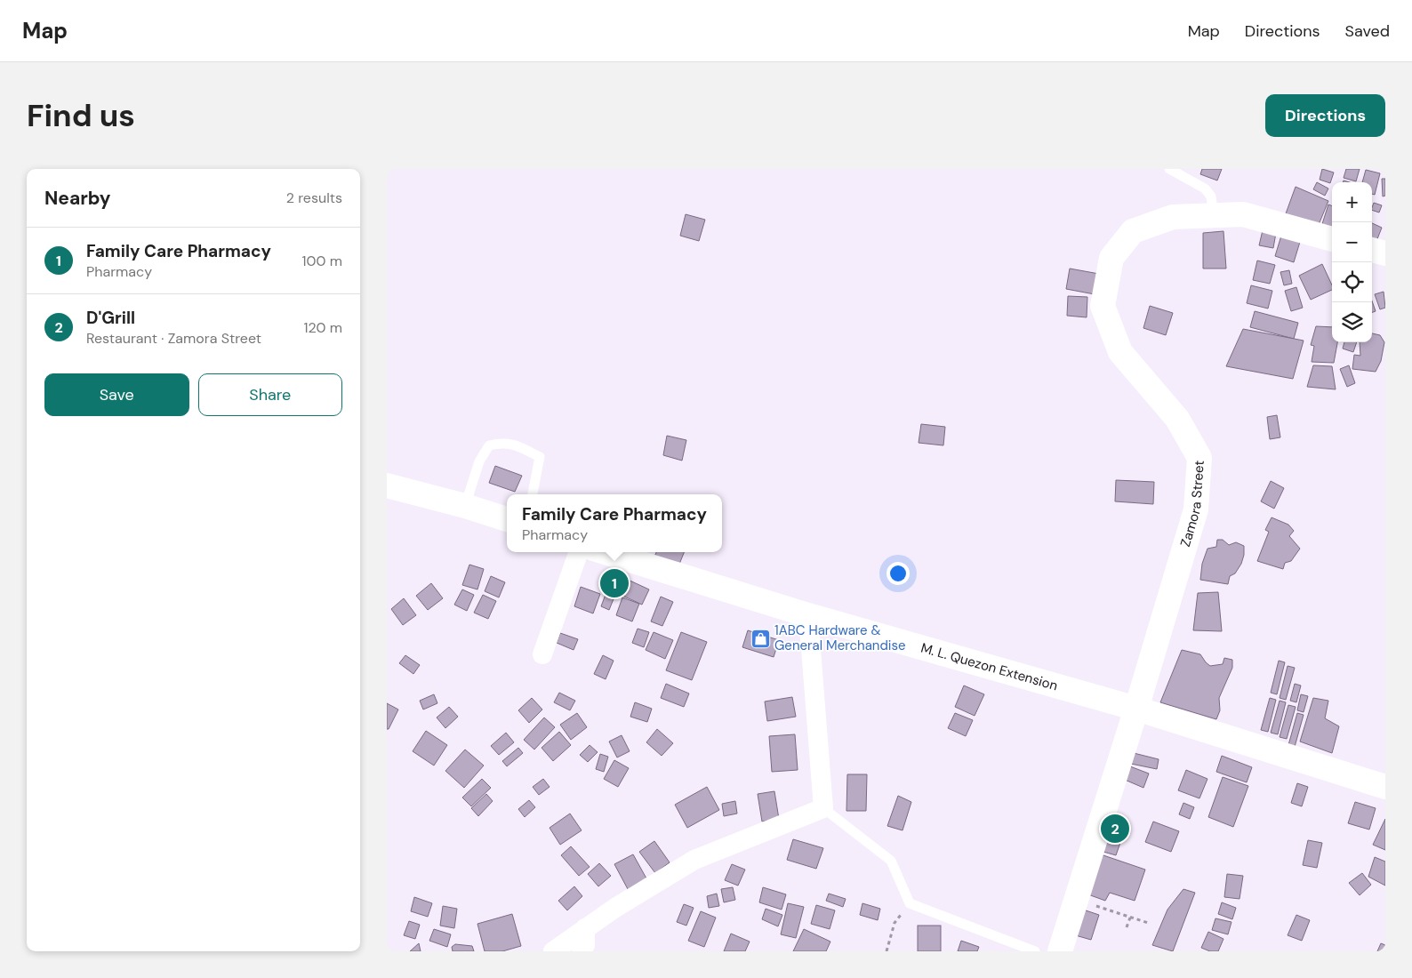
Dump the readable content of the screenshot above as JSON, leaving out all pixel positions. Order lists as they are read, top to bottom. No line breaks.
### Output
{"streets":{"street":["Zamora Street","M. L. Quezon Extension"]},"crossings":[["Zamora Street","M. L. Quezon Extension"]],"places":{"shop":["1ABC Hardware & General Merchandise"]},"page":{"header":"Map","nav":["Map","Directions","Saved"],"buttons":["Directions",["Save","Share"]],"title":"Find us","heading":["Nearby","2 results"],"map_buttons":["+","−"],"list":[{"mark":"1","name":"Family Care Pharmacy","note":"Pharmacy","value":"100 m"},{"mark":"2","name":"D'Grill","note":"Restaurant · Zamora Street","value":"120 m"}],"popup":["Family Care Pharmacy","Pharmacy"],"pins":["1","2"]}}
